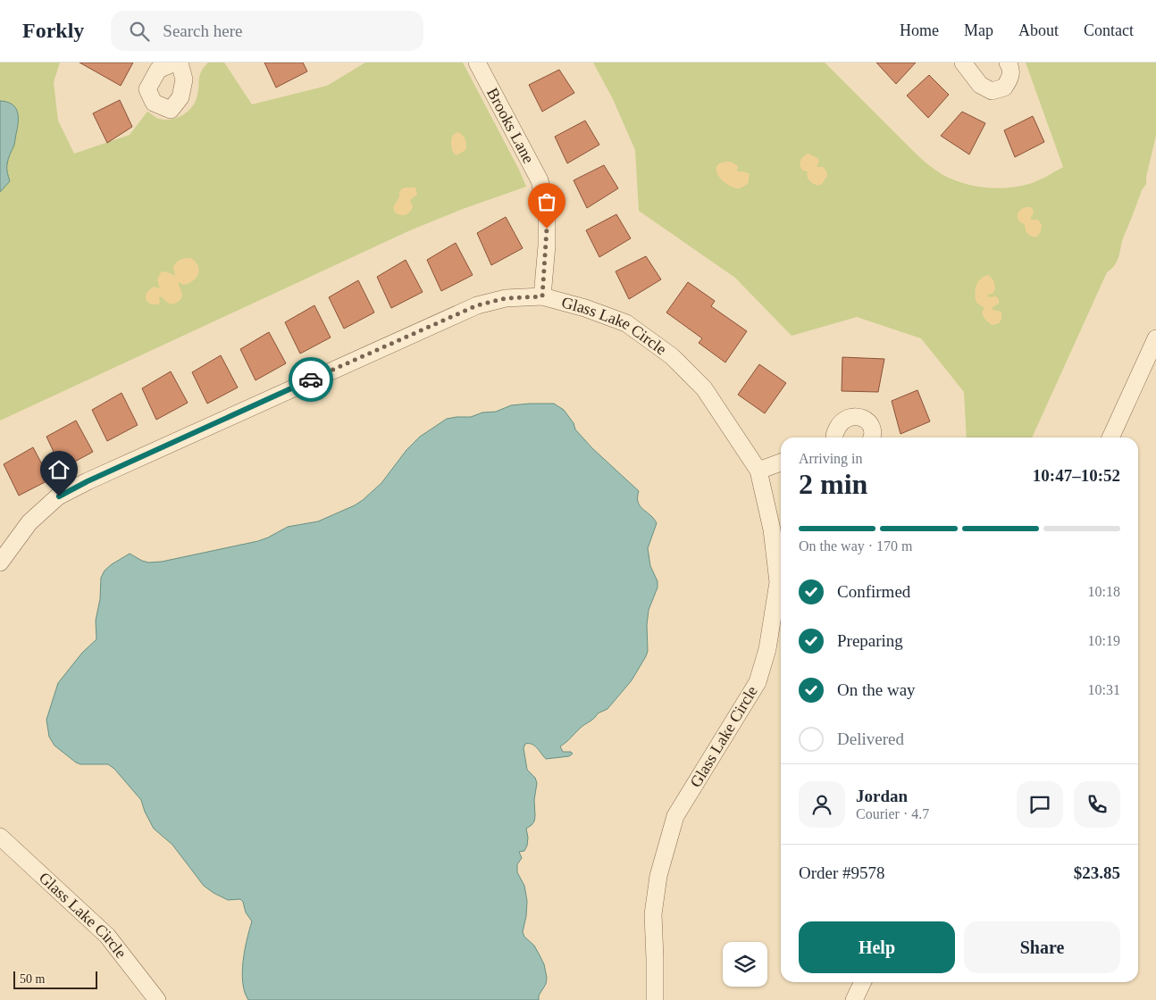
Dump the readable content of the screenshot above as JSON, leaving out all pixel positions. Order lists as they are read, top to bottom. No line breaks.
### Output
{"streets":{"street":["Brooks Lane","Glass Lake Circle"]},"crossings":[["Brooks Lane","Glass Lake Circle"]],"scale_bar":"50 m","page":{"header":"Forkly","search":"Search here","nav":["Home","Map","About","Contact"],"heading":["2 min","Arriving in","10:47–10:52"],"panel":["Jordan","Courier · 4.7","Order #9578","$23.85"],"bar":"On the way · 170 m","list":[["Confirmed","10:18"],["Preparing","10:19"],["On the way","10:31"],"Delivered"],"buttons":["Help","Share"],"scale":"50 m"}}
